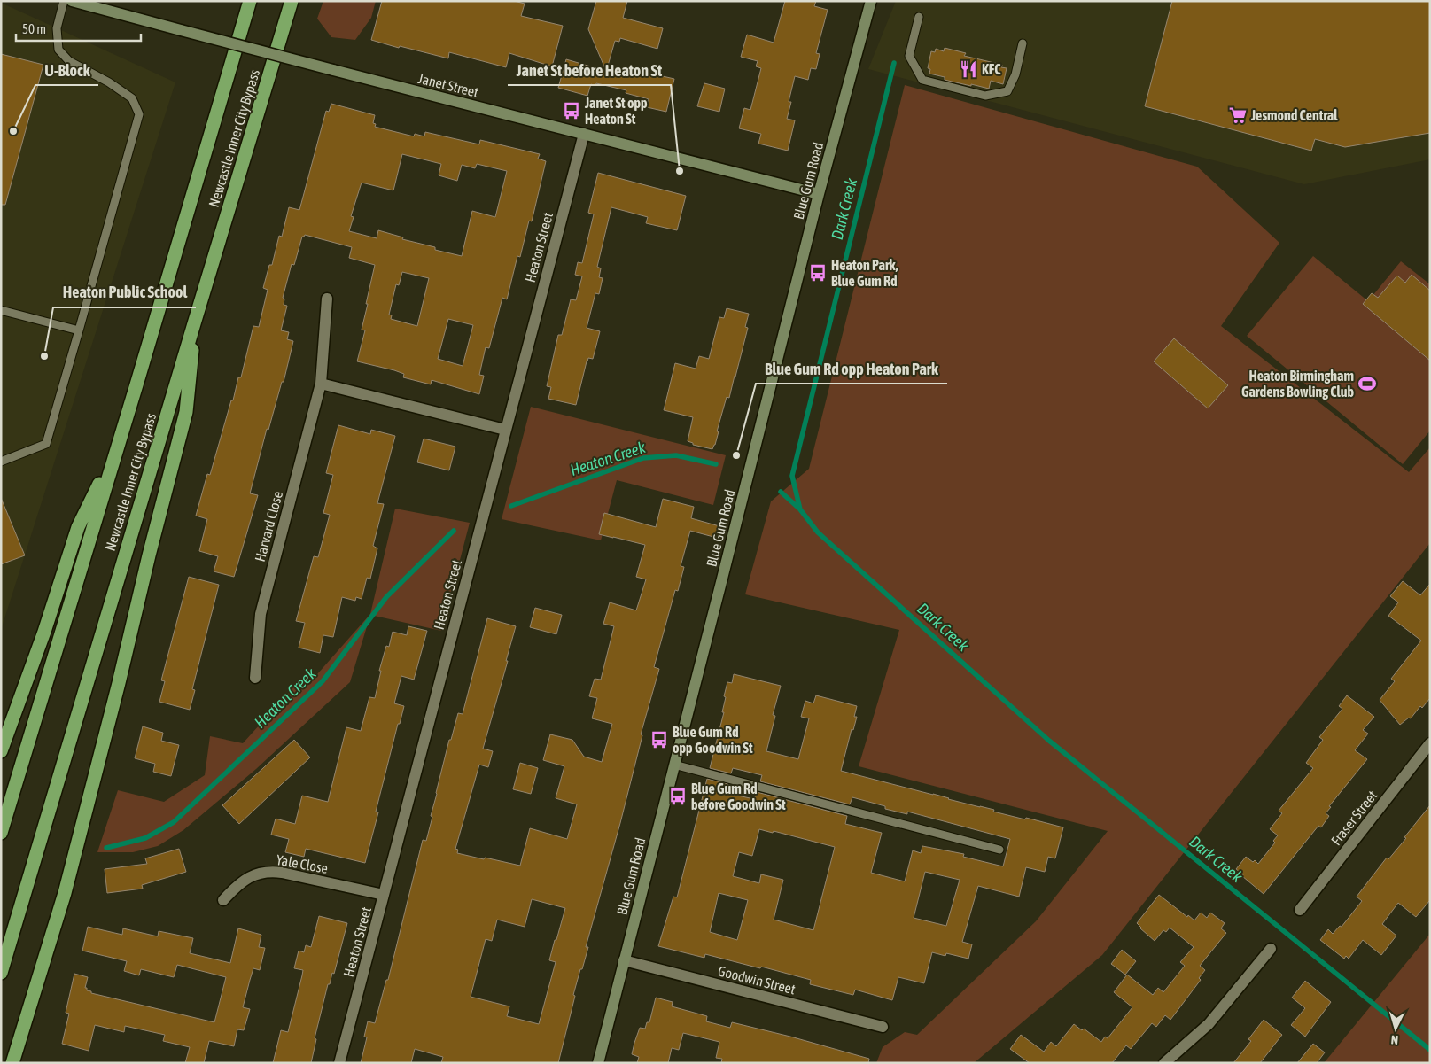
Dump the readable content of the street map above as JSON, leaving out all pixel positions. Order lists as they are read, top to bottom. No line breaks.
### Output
{"streets":{"highway":["Newcastle Inner City Bypass"],"main road":["Janet Street","Blue Gum Road"],"street":["Heaton Street","Harvard Close","Fraser Street","Yale Close","Goodwin Street"]},"crossings":[["Janet Street","Blue Gum Road"],["Janet Street","Heaton Street"],["Blue Gum Road","Goodwin Street"],["Heaton Street","Yale Close"]],"water":["Dark Creek","Heaton Creek"],"places":{"restaurant":["KFC"],"bus stop":["Janet St opp Heaton St","Heaton Park, Blue Gum Rd","Blue Gum Rd opp Goodwin St","Blue Gum Rd before Goodwin St"],"supermarket":["Jesmond Central"],"other":["U-Block","Janet St before Heaton St","Heaton Public School","Blue Gum Rd opp Heaton Park"],"sports":["Heaton Birmingham Gardens Bowling Club"]},"scale_bar":"50 m","north":"bottom"}
